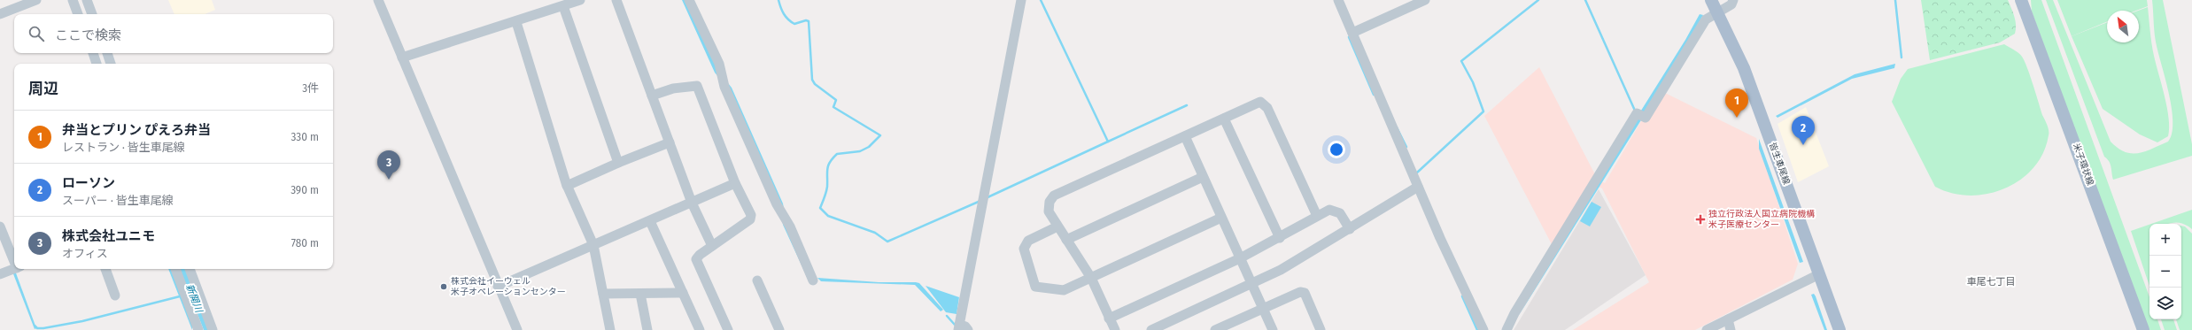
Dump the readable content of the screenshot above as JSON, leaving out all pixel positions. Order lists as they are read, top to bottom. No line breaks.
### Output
{"streets":{"main road":["皆生車尾線","米子環状線"]},"districts":["車尾七丁目"],"water":["新開川"],"places":{"health":["独立行政法人国立病院機構 米子医療センター"],"other":["株式会社イーウェル 米子オペレーションセンター"]},"north":"top left","page":{"search":"ここで検索","heading":["周辺","3件"],"pins":["1","2","3"],"list":[{"mark":"1","name":"弁当とプリン ぴえろ弁当","note":"レストラン · 皆生車尾線","value":"330 m"},{"mark":"2","name":"ローソン","note":"スーパー · 皆生車尾線","value":"390 m"},{"mark":"3","name":"株式会社ユニモ","note":"オフィス","value":"780 m"}],"map_buttons":["+","−"]}}
